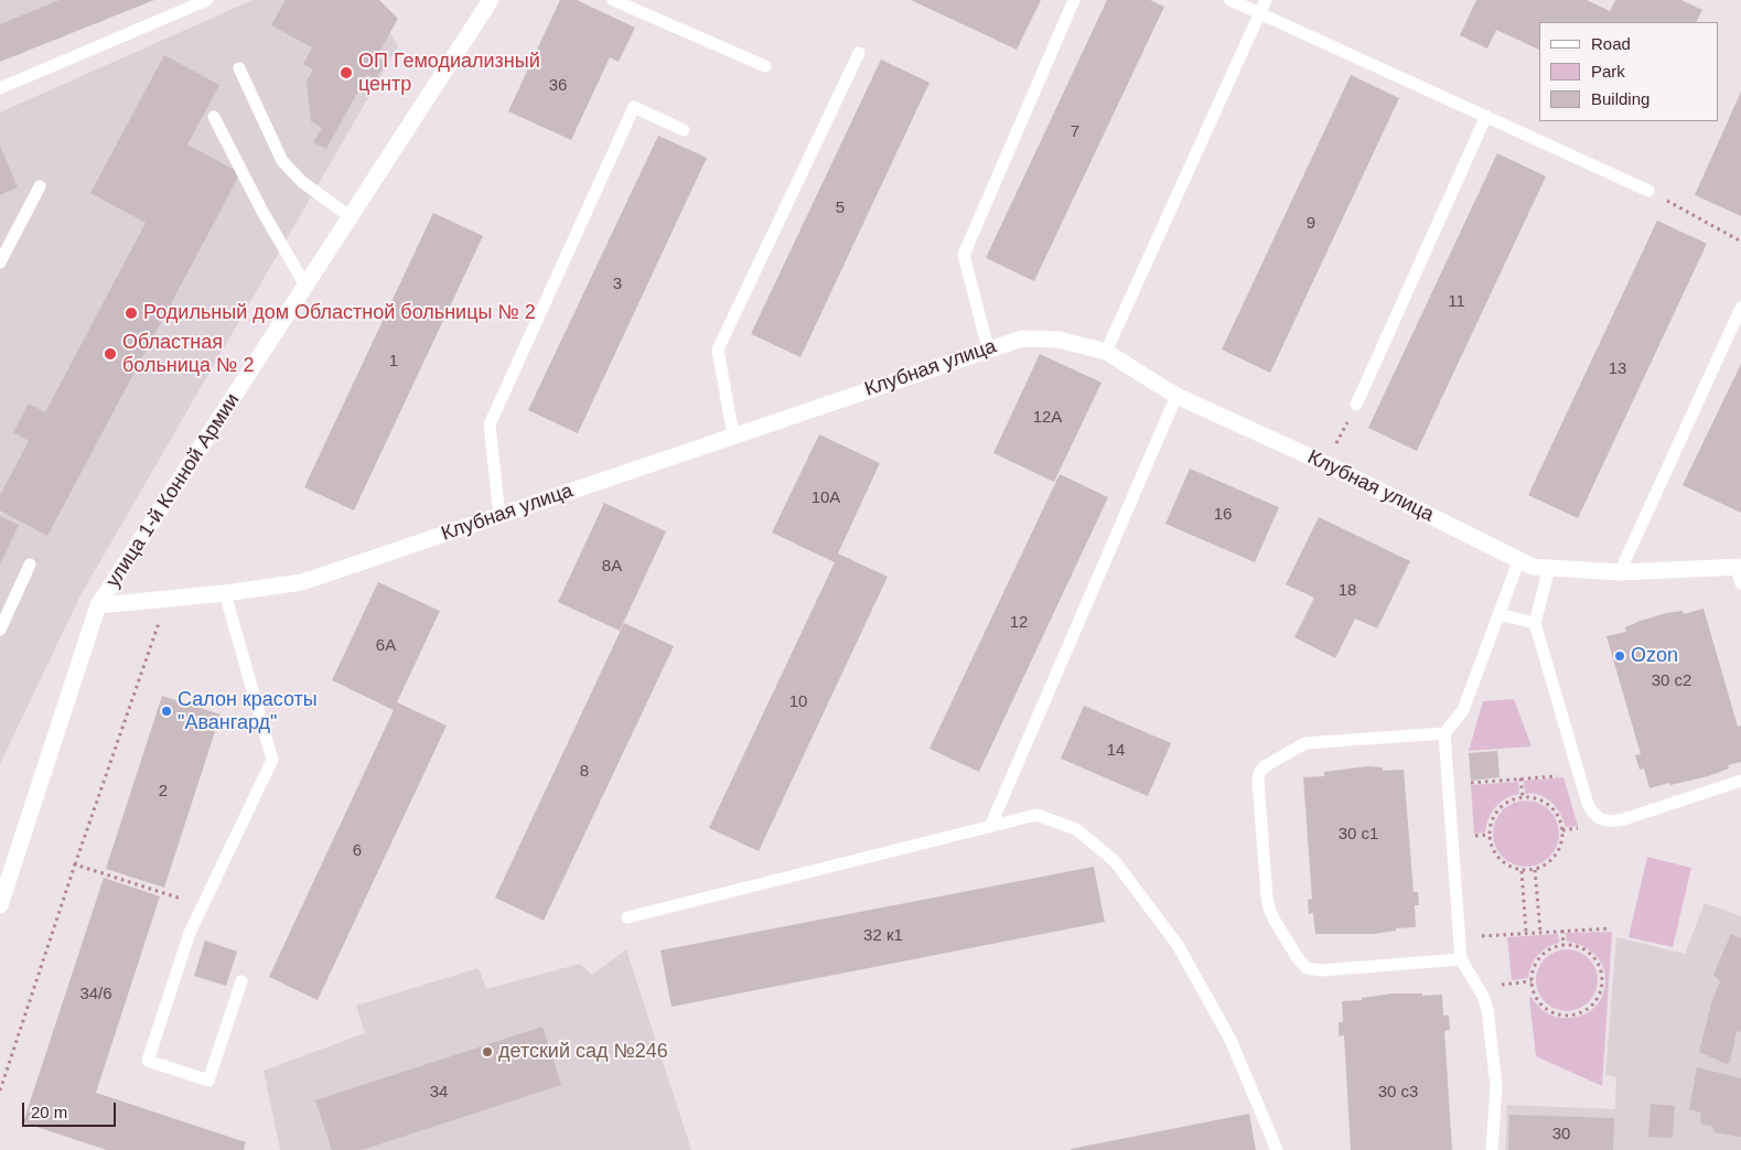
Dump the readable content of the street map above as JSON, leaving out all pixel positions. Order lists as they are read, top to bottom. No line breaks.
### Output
{"streets":{"street":["Клубная улица","улица 1-й Конной Армии"]},"crossings":[["Клубная улица","улица 1-й Конной Армии"]],"places":["ОП Гемодиализный центр","Родильный дом Областной больницы № 2","Областная больница № 2","Ozon","Салон красоты \"Авангард\"","детский сад №246"],"house_numbers":["36","7","5","9","3","11","1","13","12А","10А","16","8А","18","12","6А","30 с2","10","14","8","2","30 с1","6","32 к1","34/6","34","30 с3","30"],"legend":["Road","Park","Building"],"scale_bar":"20 m"}
